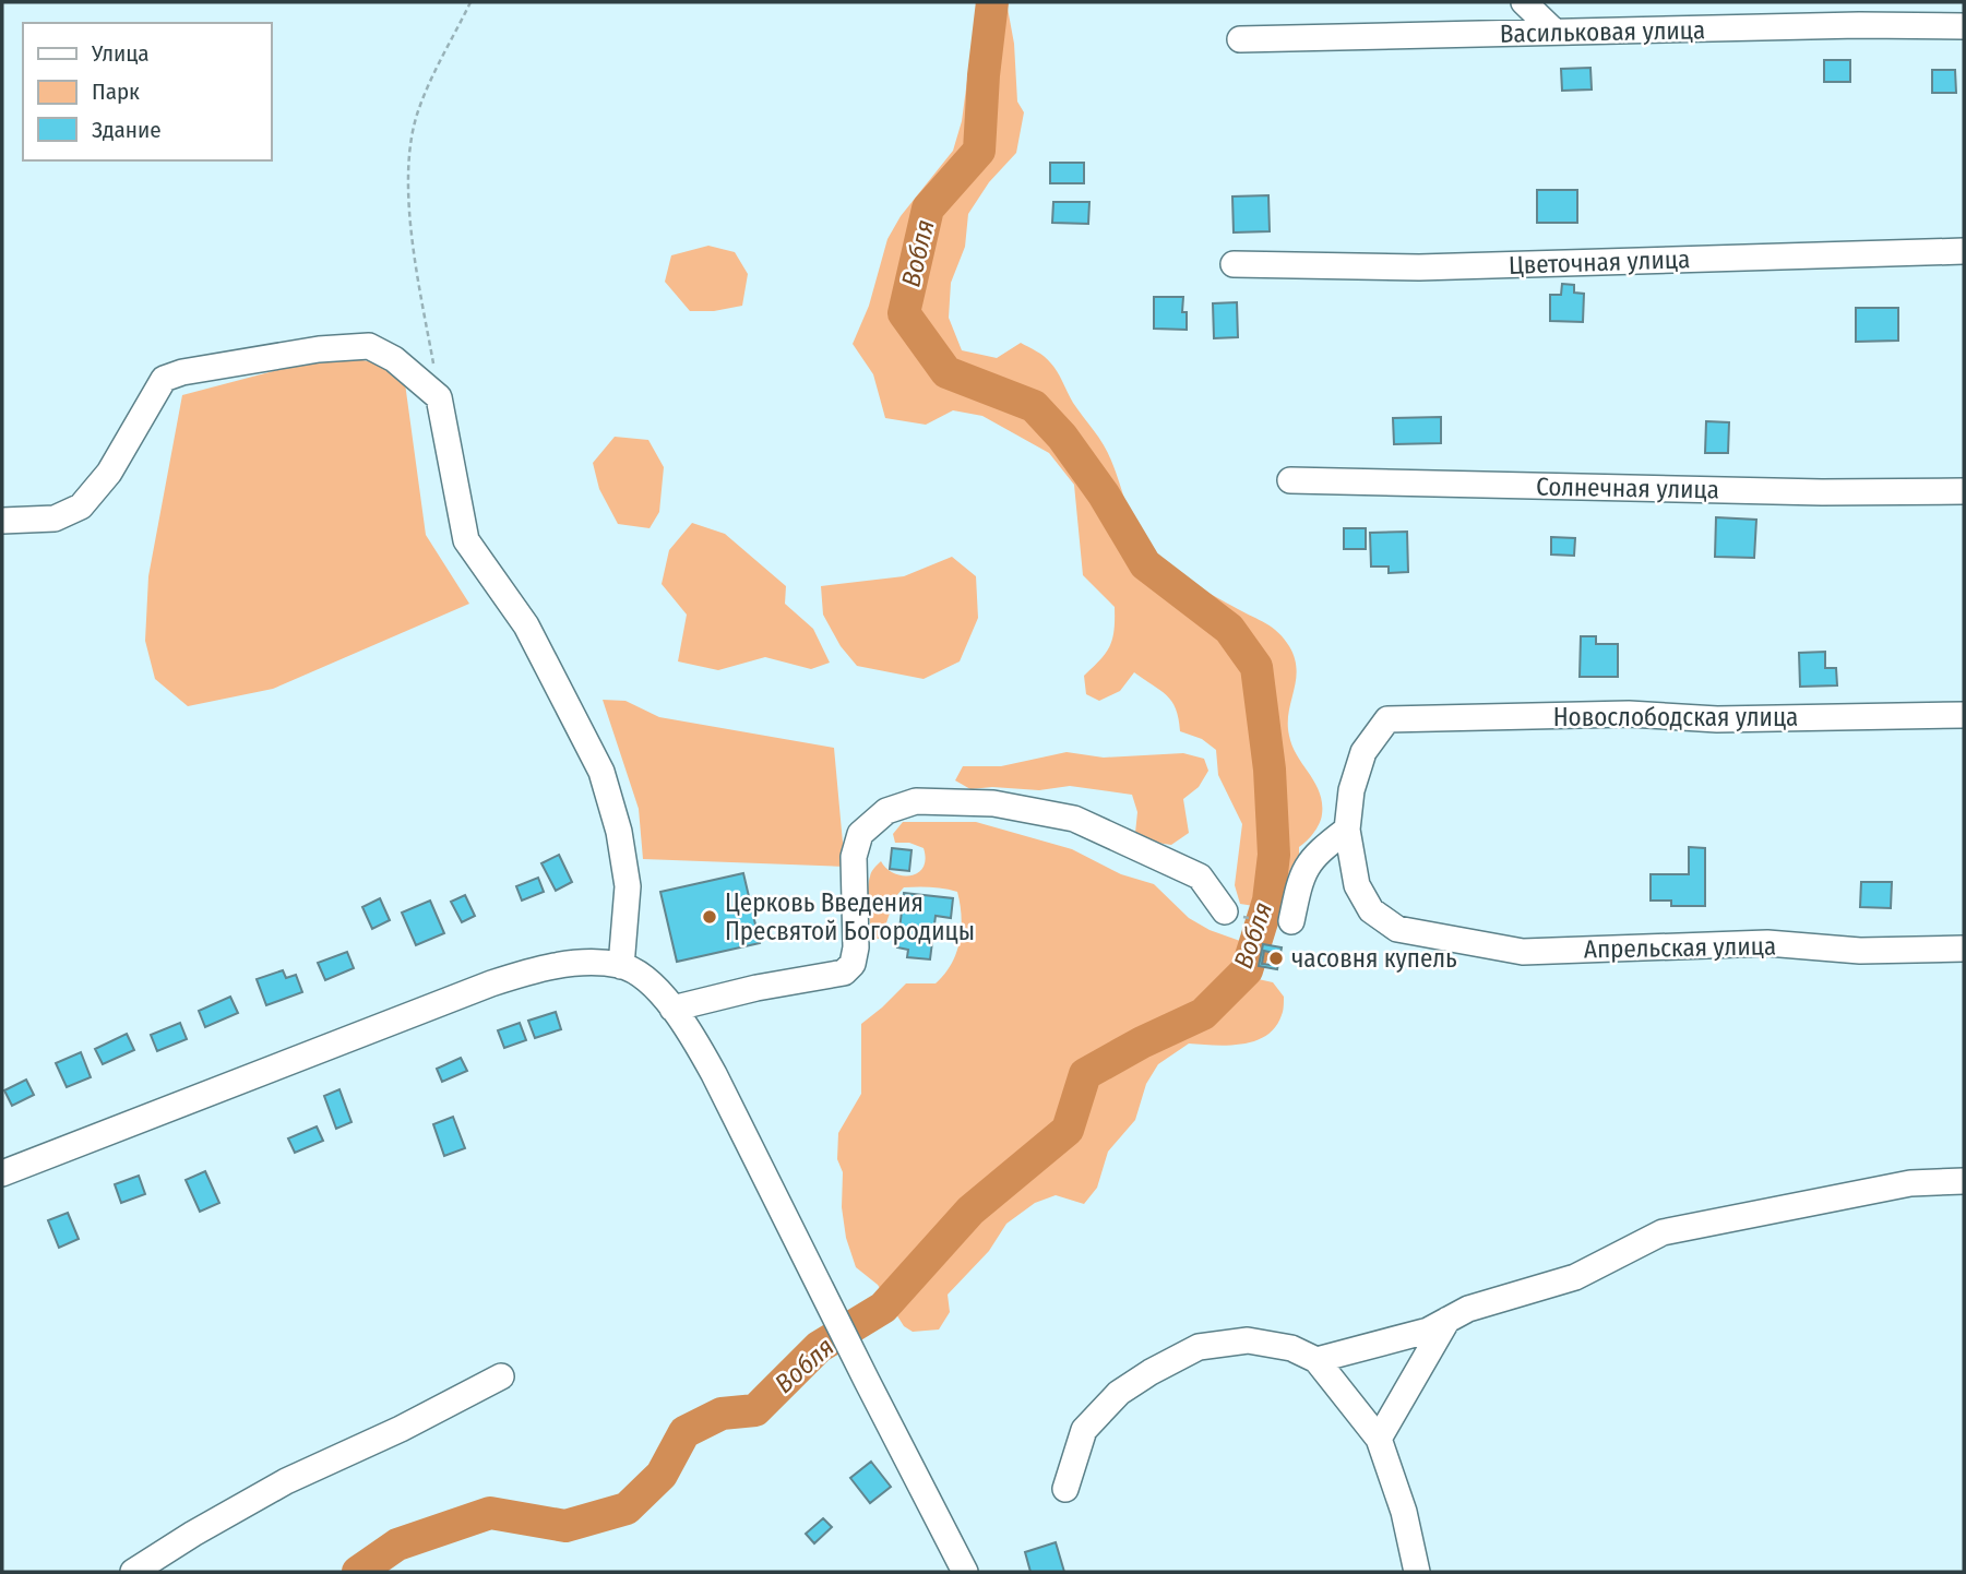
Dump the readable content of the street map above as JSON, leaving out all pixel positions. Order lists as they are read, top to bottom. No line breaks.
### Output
{"streets":{"street":["Васильковая улица","Цветочная улица","Солнечная улица","Новослободская улица","Апрельская улица"]},"crossings":[["Новослободская улица","Апрельская улица"]],"water":["Вобля"],"places":["Церковь Введения Пресвятой Богородицы","часовня купель"],"legend":["Улица","Парк","Здание"]}
